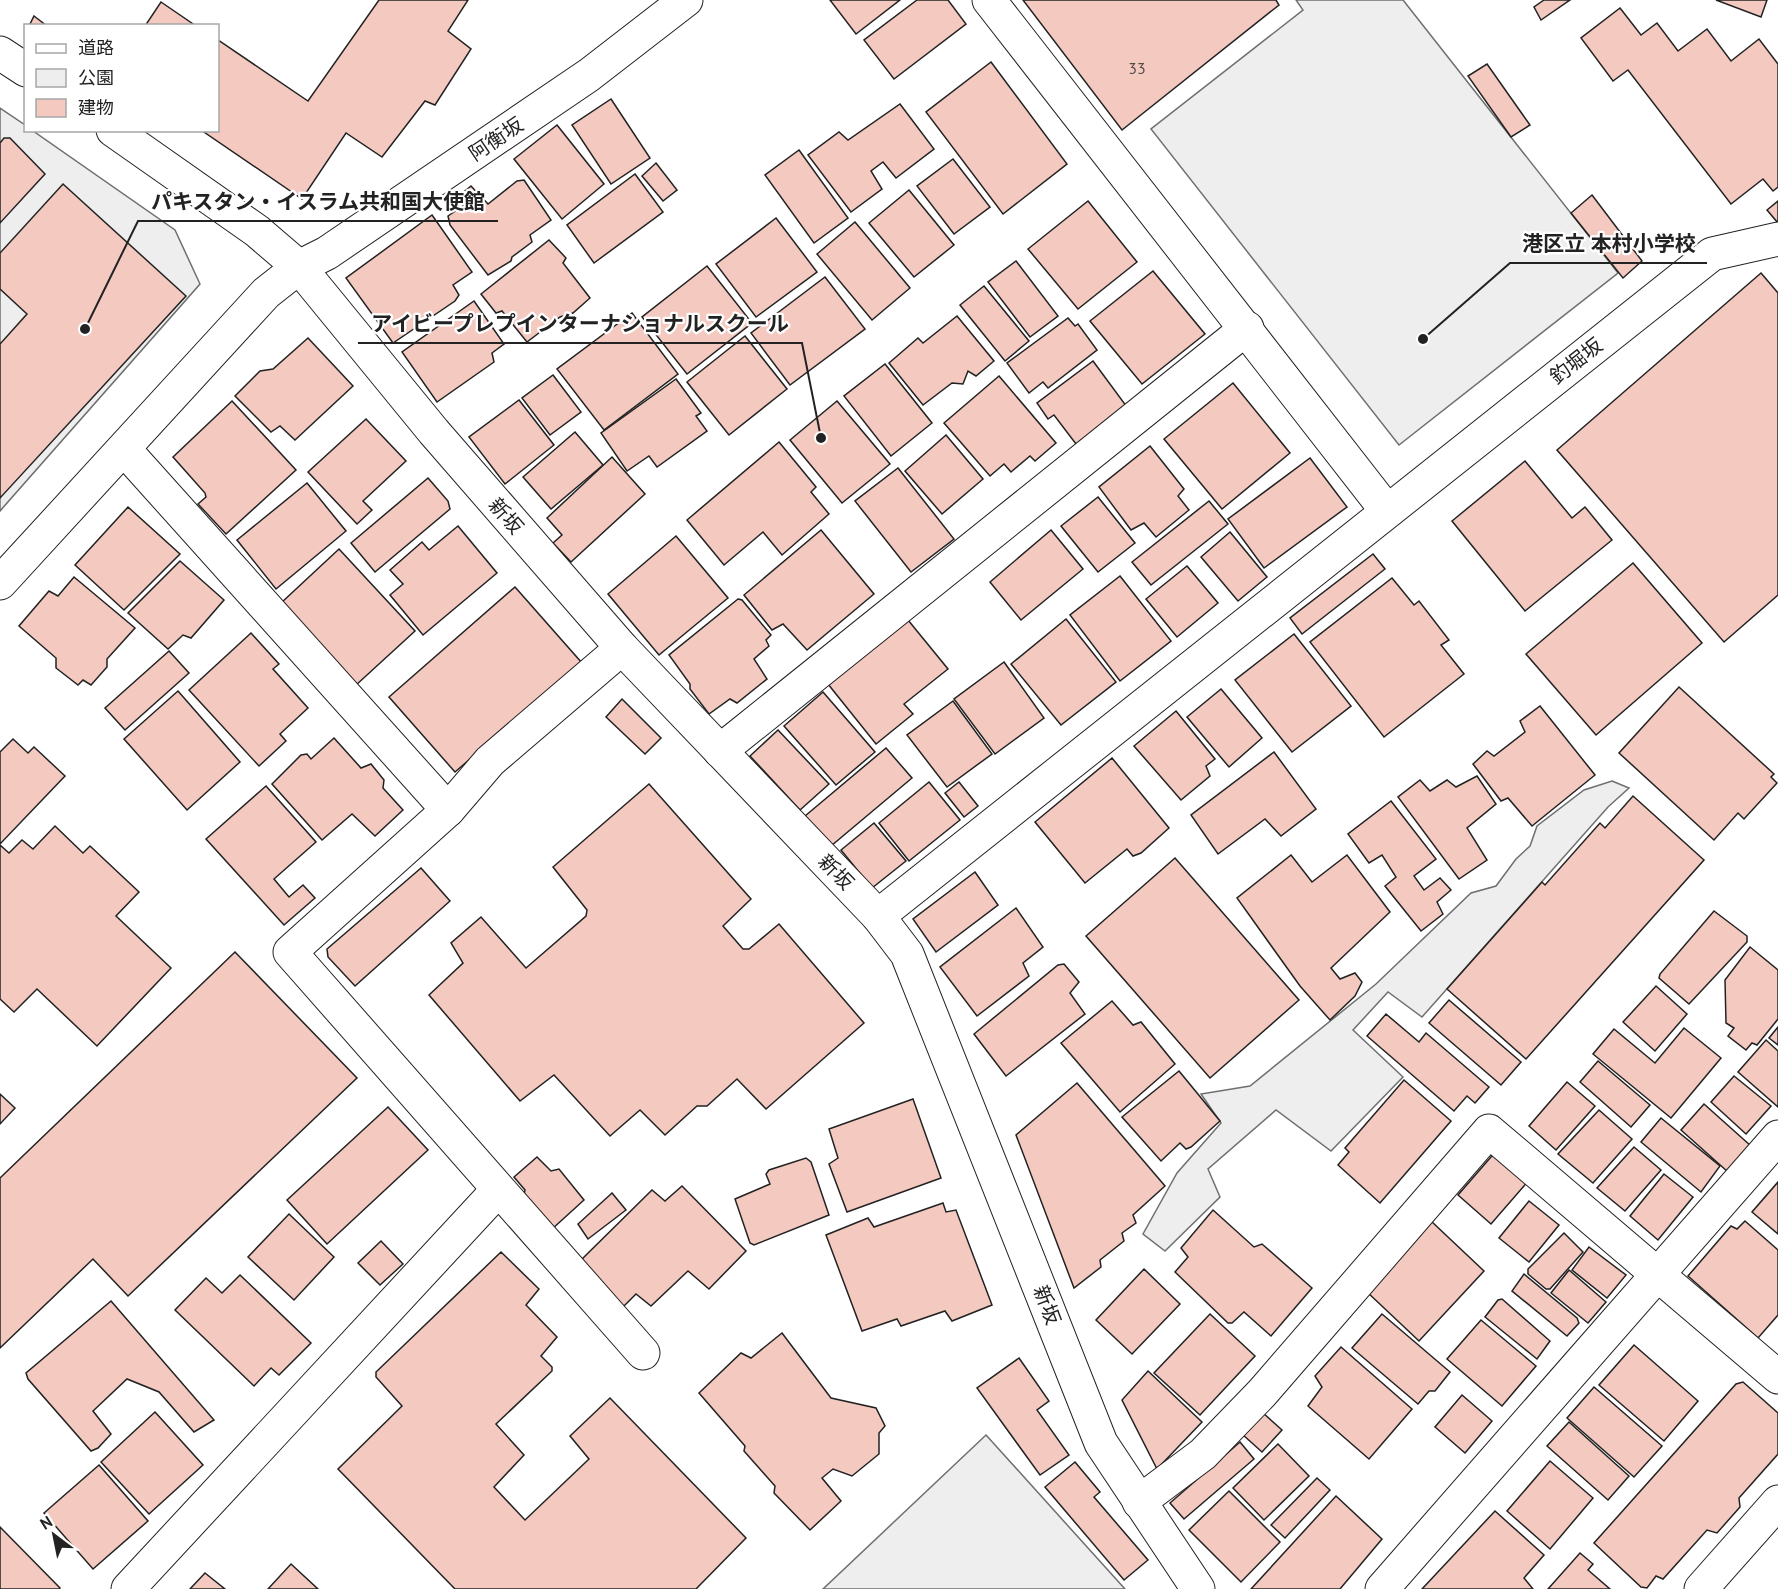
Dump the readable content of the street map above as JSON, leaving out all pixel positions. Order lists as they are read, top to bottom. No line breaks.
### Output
{"streets":{"street":["阿衡坂","釣堀坂","新坂"]},"crossings":[["阿衡坂","新坂"],["釣堀坂","新坂"]],"places":["パキスタン・イスラム共和国大使館","港区立 本村小学校","アイビープレプインターナショナルスクール"],"house_numbers":["33"],"legend":["道路","公園","建物"],"north":"top left"}
